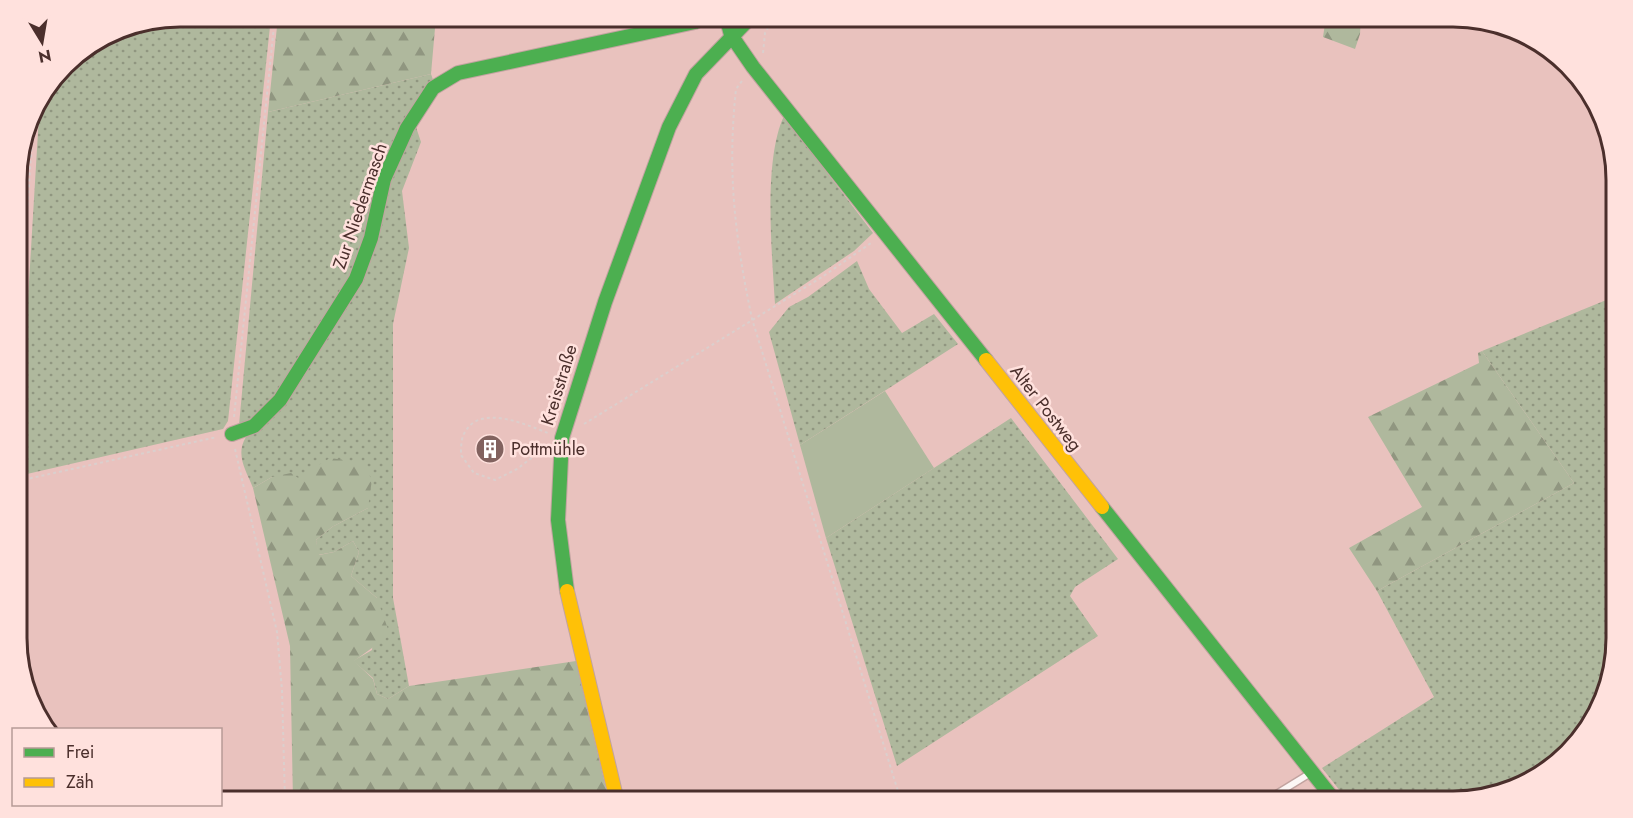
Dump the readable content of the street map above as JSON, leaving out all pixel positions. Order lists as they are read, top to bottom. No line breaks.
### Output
{"streets":{"street":["Zur Niedermasch","Kreisstraße","Alter Postweg"]},"crossings":[["Kreisstraße","Alter Postweg"]],"places":{"building":["Pottmühle"]},"legend":["Frei","Zäh"],"north":"bottom"}
